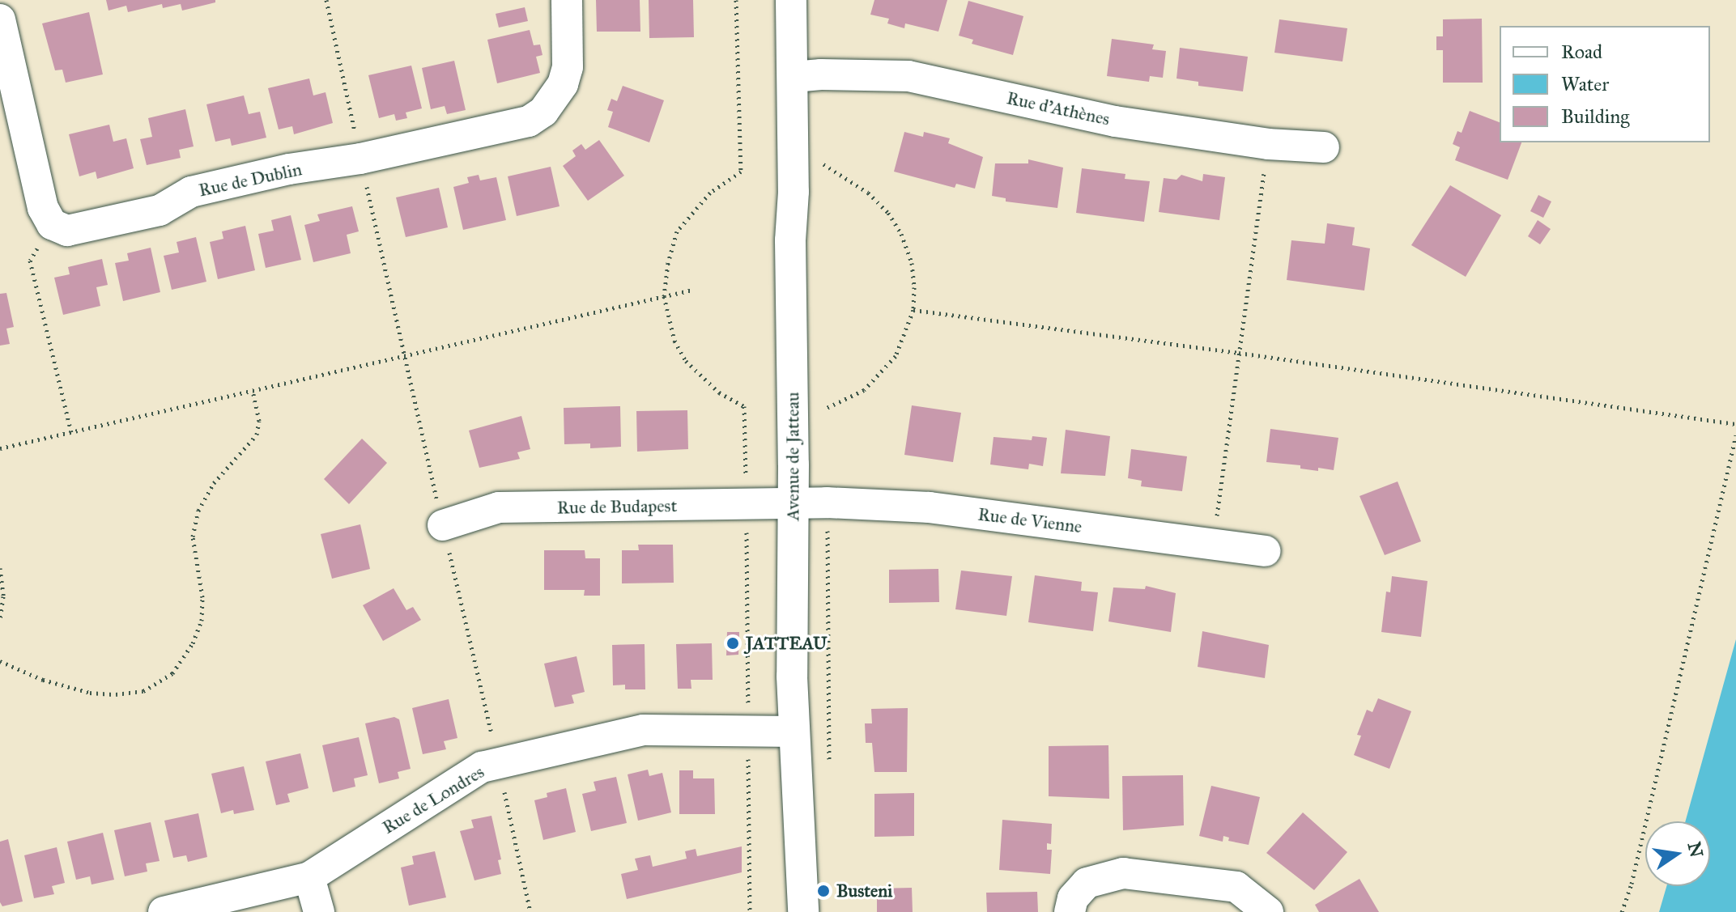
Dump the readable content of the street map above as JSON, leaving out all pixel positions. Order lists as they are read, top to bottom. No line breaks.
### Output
{"streets":{"street":["Rue d'Athènes","Rue de Dublin","Avenue de Jatteau","Rue de Budapest","Rue de Vienne","Rue de Londres"]},"crossings":[["Rue d'Athènes","Avenue de Jatteau"],["Avenue de Jatteau","Rue de Budapest"],["Avenue de Jatteau","Rue de Vienne"],["Avenue de Jatteau","Rue de Londres"],["Rue de Budapest","Rue de Vienne"]],"places":["JATTEAU","Busteni"],"legend":["Road","Water","Building"],"north":"right"}
